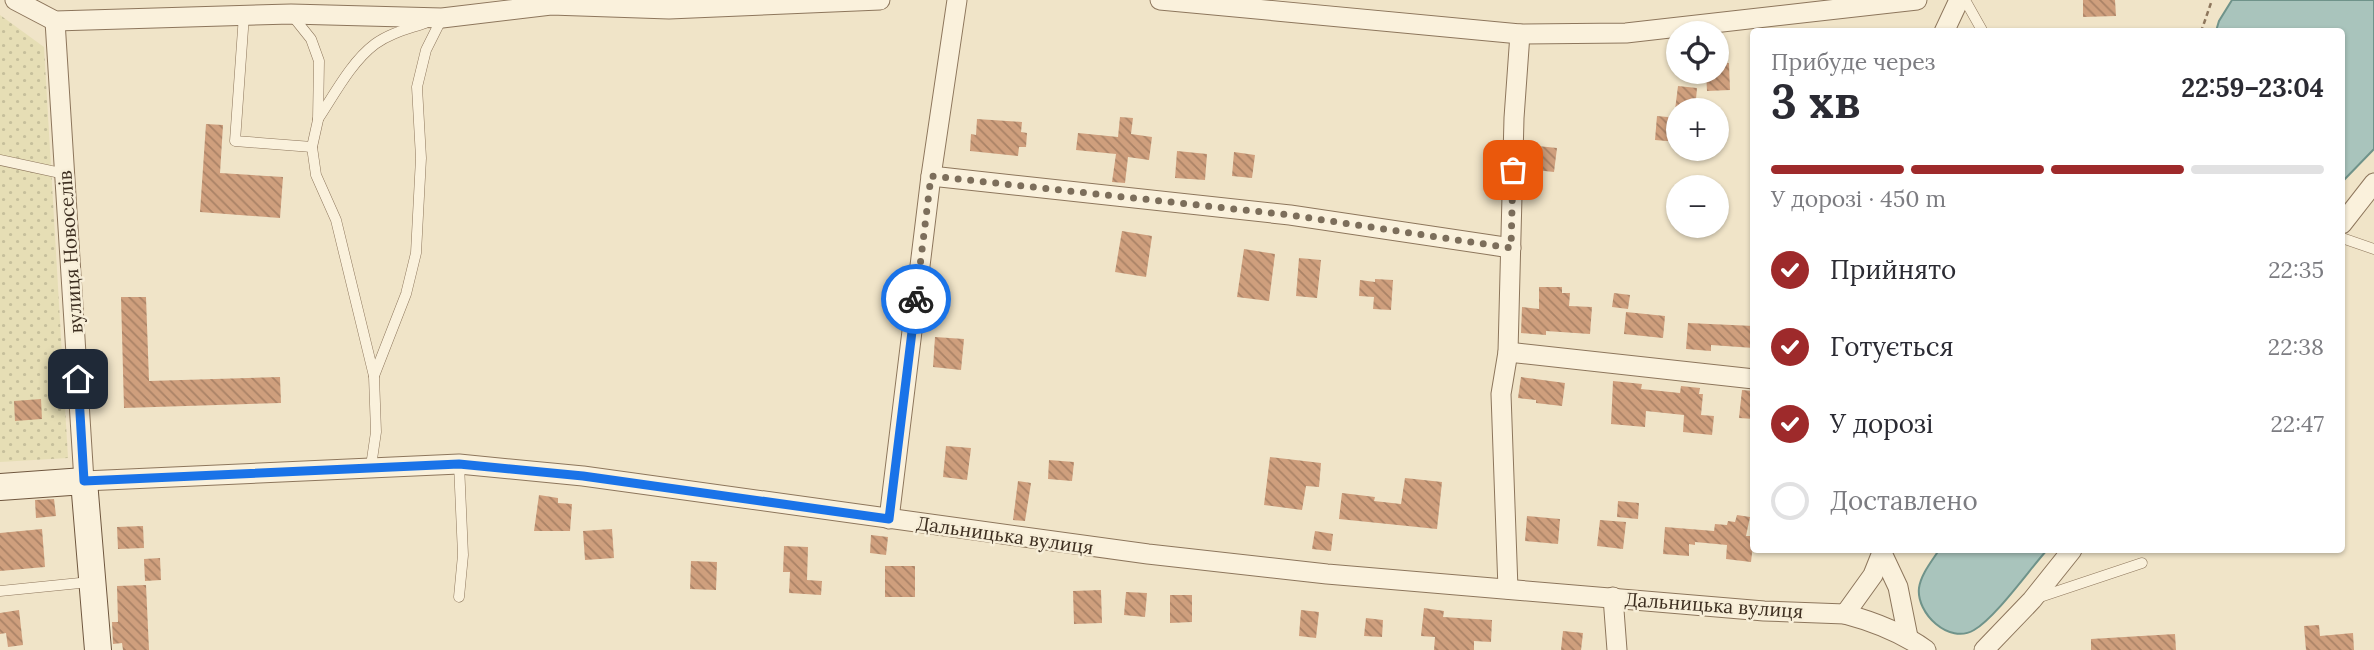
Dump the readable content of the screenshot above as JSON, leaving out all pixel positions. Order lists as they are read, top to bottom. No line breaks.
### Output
{"streets":{"street":["вулиця Новоселів","Дальницька вулиця"]},"crossings":[["вулиця Новоселів","Дальницька вулиця"]],"page":{"map_buttons":["+","−"],"heading":["3 хв","Прибуде через","22:59–23:04"],"bar":"У дорозі · 450 m","list":[["Прийнято","22:35"],["Готується","22:38"],["У дорозі","22:47"],"Доставлено"]}}
